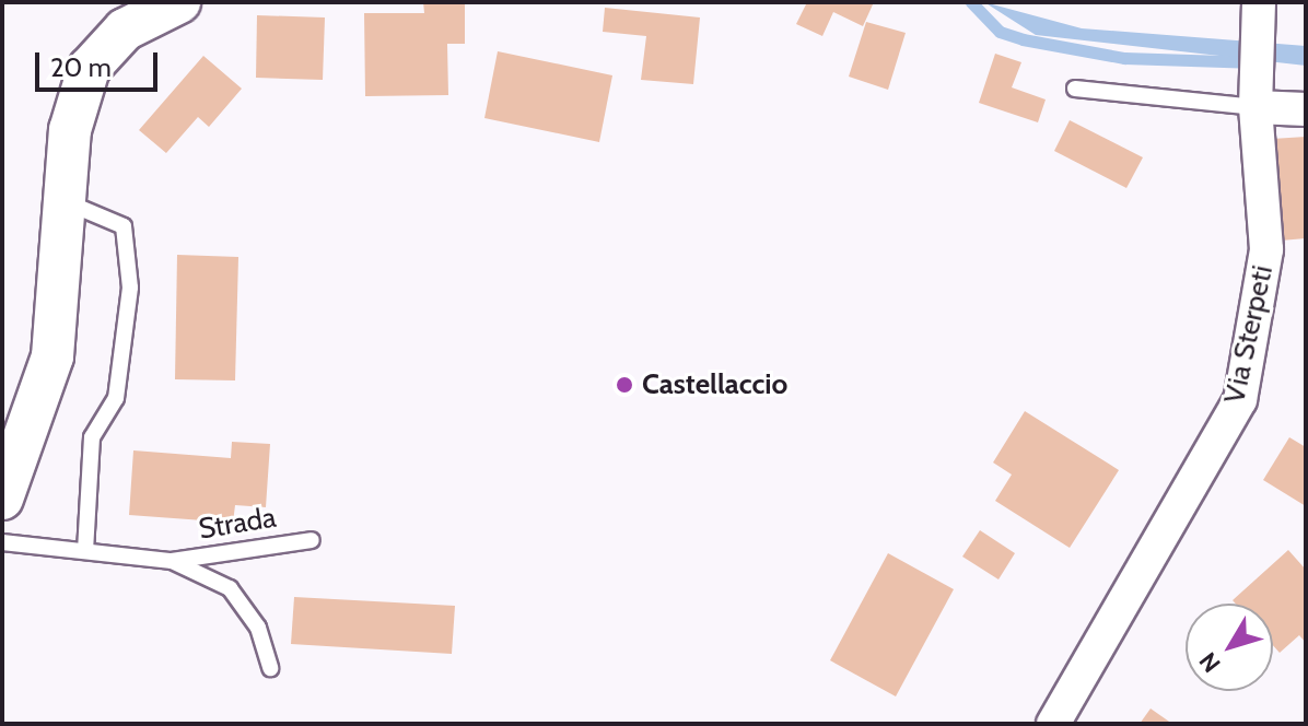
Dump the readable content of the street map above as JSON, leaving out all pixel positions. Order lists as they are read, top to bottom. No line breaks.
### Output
{"streets":{"street":["Via Sterpeti"],"lane":["Strada"]},"places":["Castellaccio"],"scale_bar":"20 m","north":"bottom left"}
